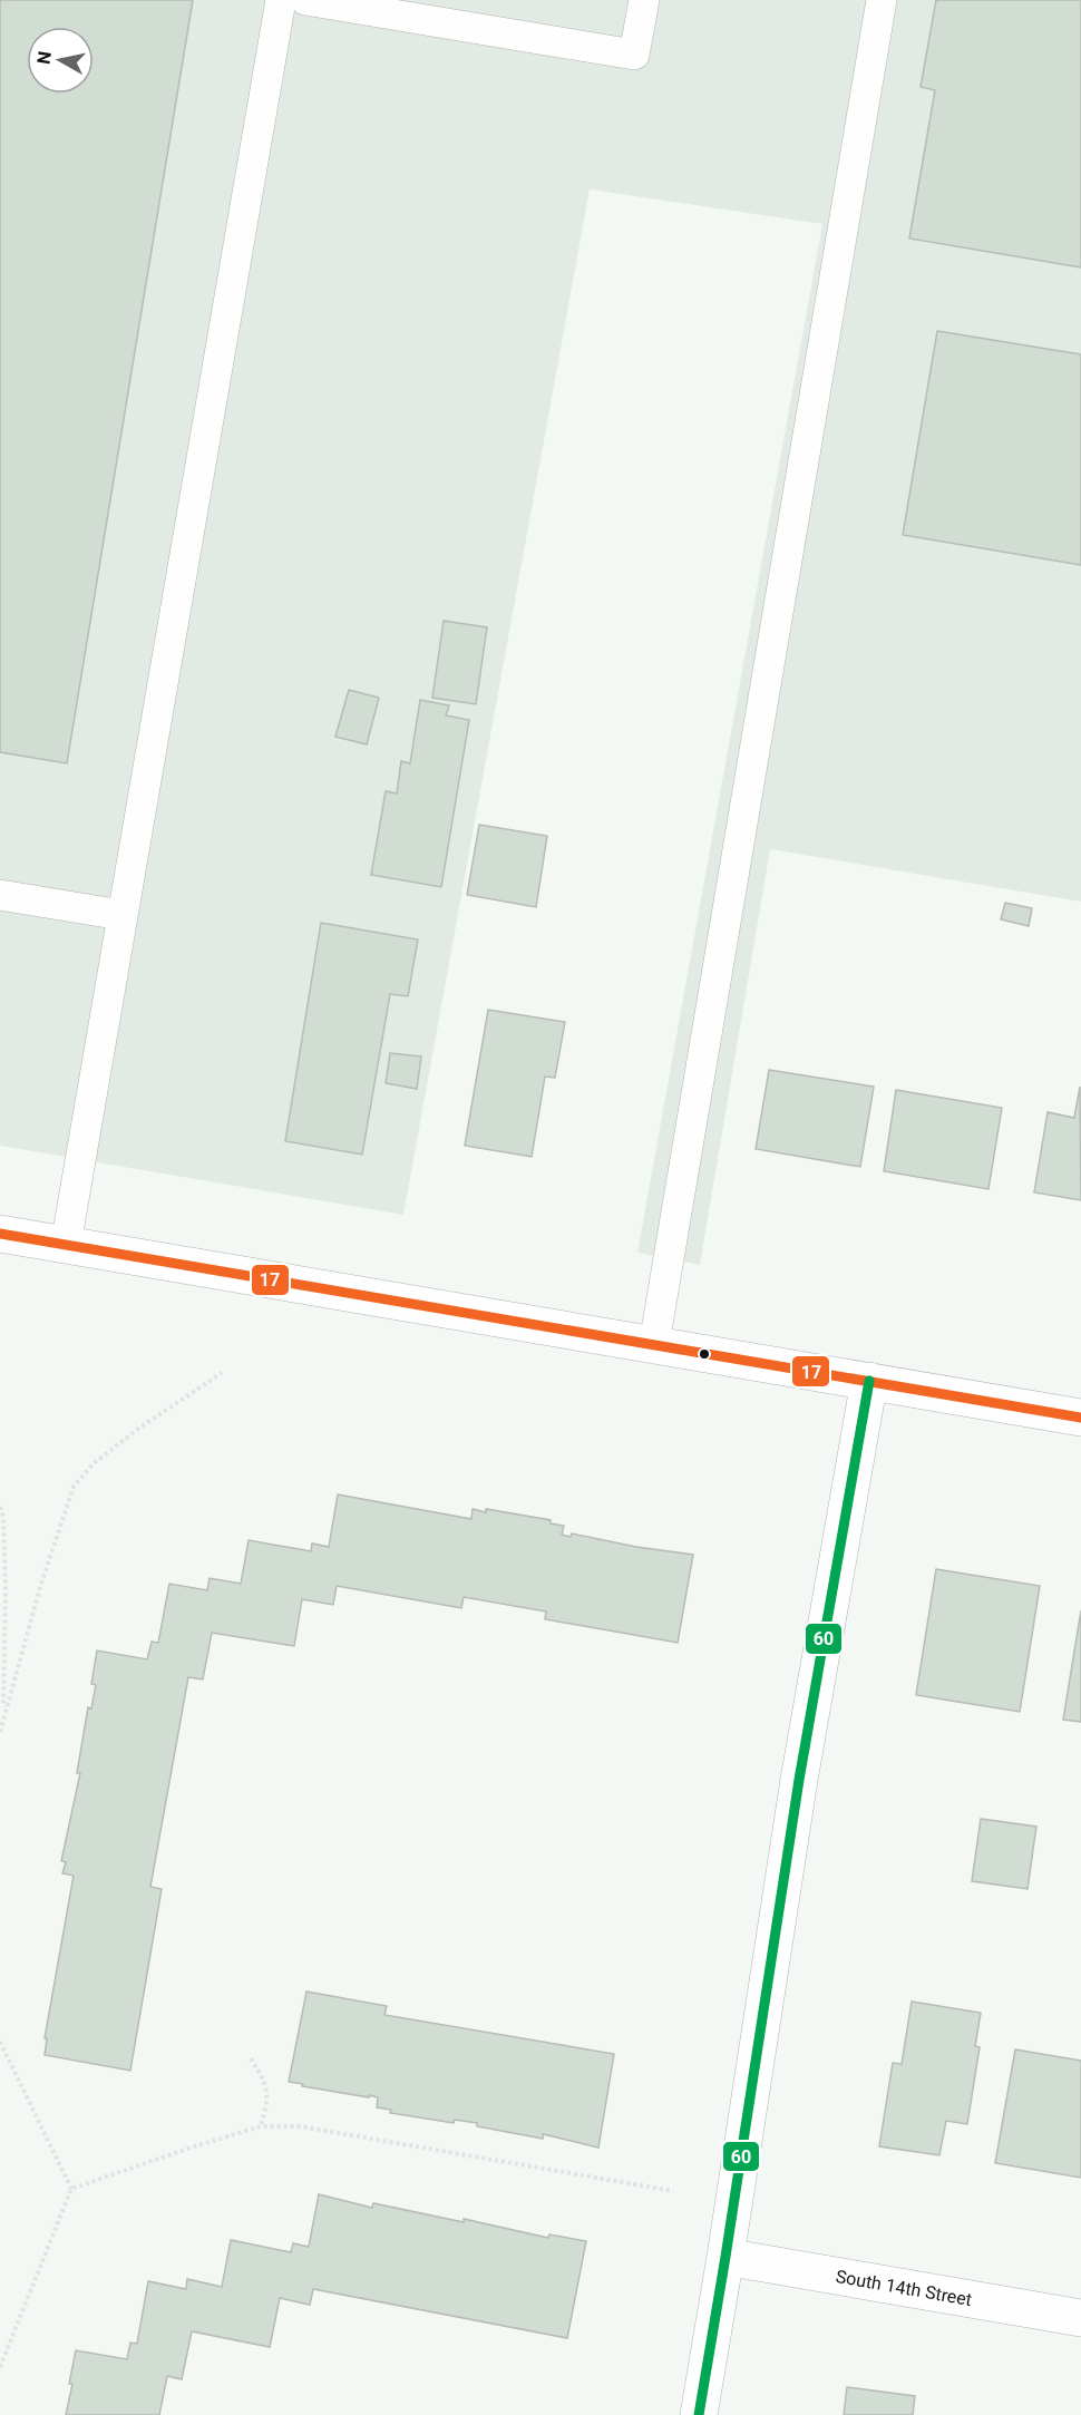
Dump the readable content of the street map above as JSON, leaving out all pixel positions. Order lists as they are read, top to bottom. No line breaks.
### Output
{"streets":{"street":["South 14th Street"]},"lines":["transit line 17","transit line 60"],"north":"left"}
